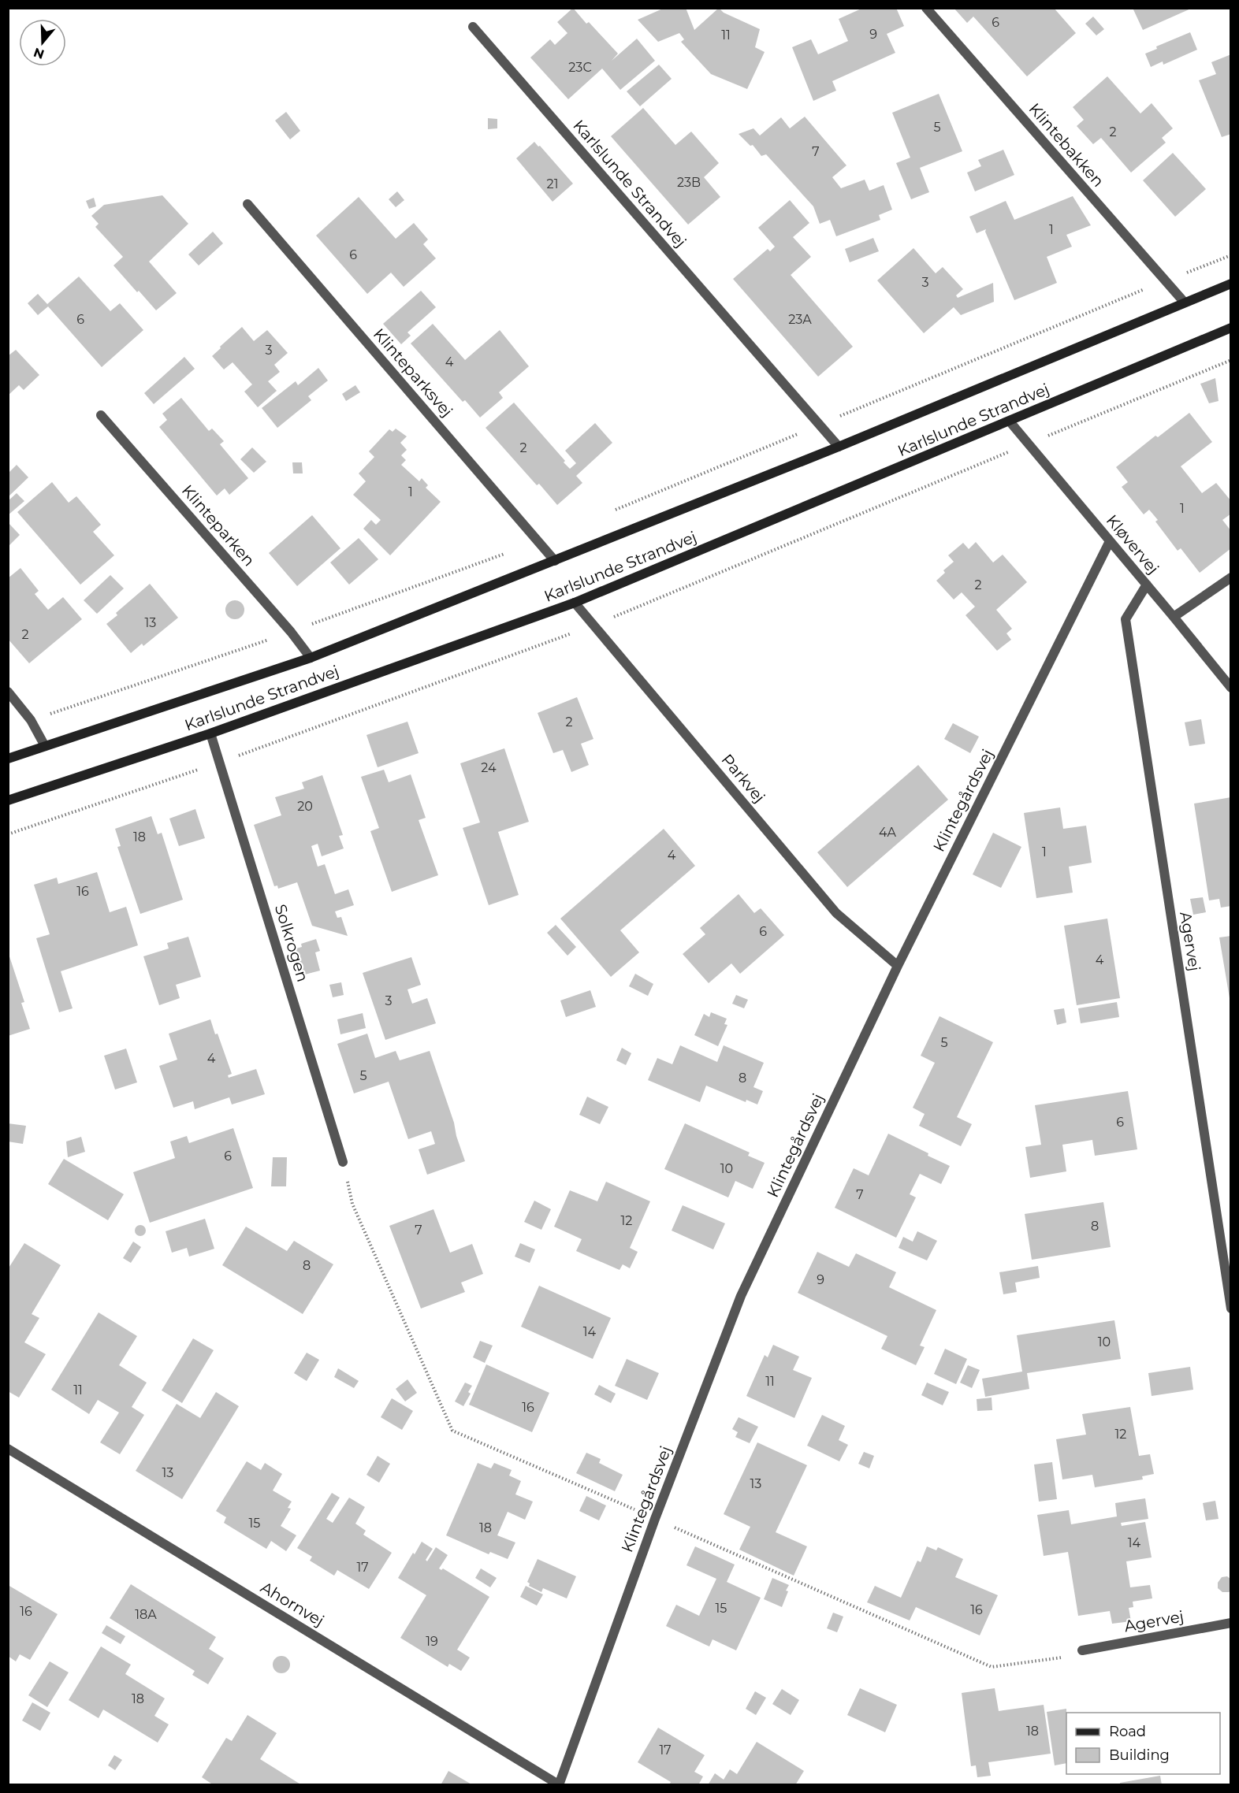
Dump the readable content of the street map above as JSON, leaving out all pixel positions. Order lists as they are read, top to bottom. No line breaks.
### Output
{"streets":{"main road":["Karlslunde Strandvej"],"street":["Klintebakken","Klinteparksvej","Klinteparken","Kløvervej","Parkvej","Klintegårdsvej","Agervej","Solkrogen","Ahornvej"]},"crossings":[["Klintebakken","Karlslunde Strandvej"],["Karlslunde Strandvej","Klinteparksvej"],["Karlslunde Strandvej","Klinteparken"],["Karlslunde Strandvej","Kløvervej"],["Karlslunde Strandvej","Parkvej"],["Karlslunde Strandvej","Solkrogen"],["Kløvervej","Klintegårdsvej"],["Kløvervej","Agervej"],["Parkvej","Klintegårdsvej"],["Klintegårdsvej","Ahornvej"]],"house_numbers":["6","9","11","23C","5","2","7","23B","21","1","6","3","6","23A","3","4","2","1","1","2","13","2","2","24","20","4A","18","1","4","16","6","4","3","5","4","5","8","6","6","10","7","12","8","7","8","9","14","10","11","11","16","12","13","13","15","18","14","17","15","16","16","18A","19","18","18","17"],"legend":["Road","Building"],"north":"bottom"}
